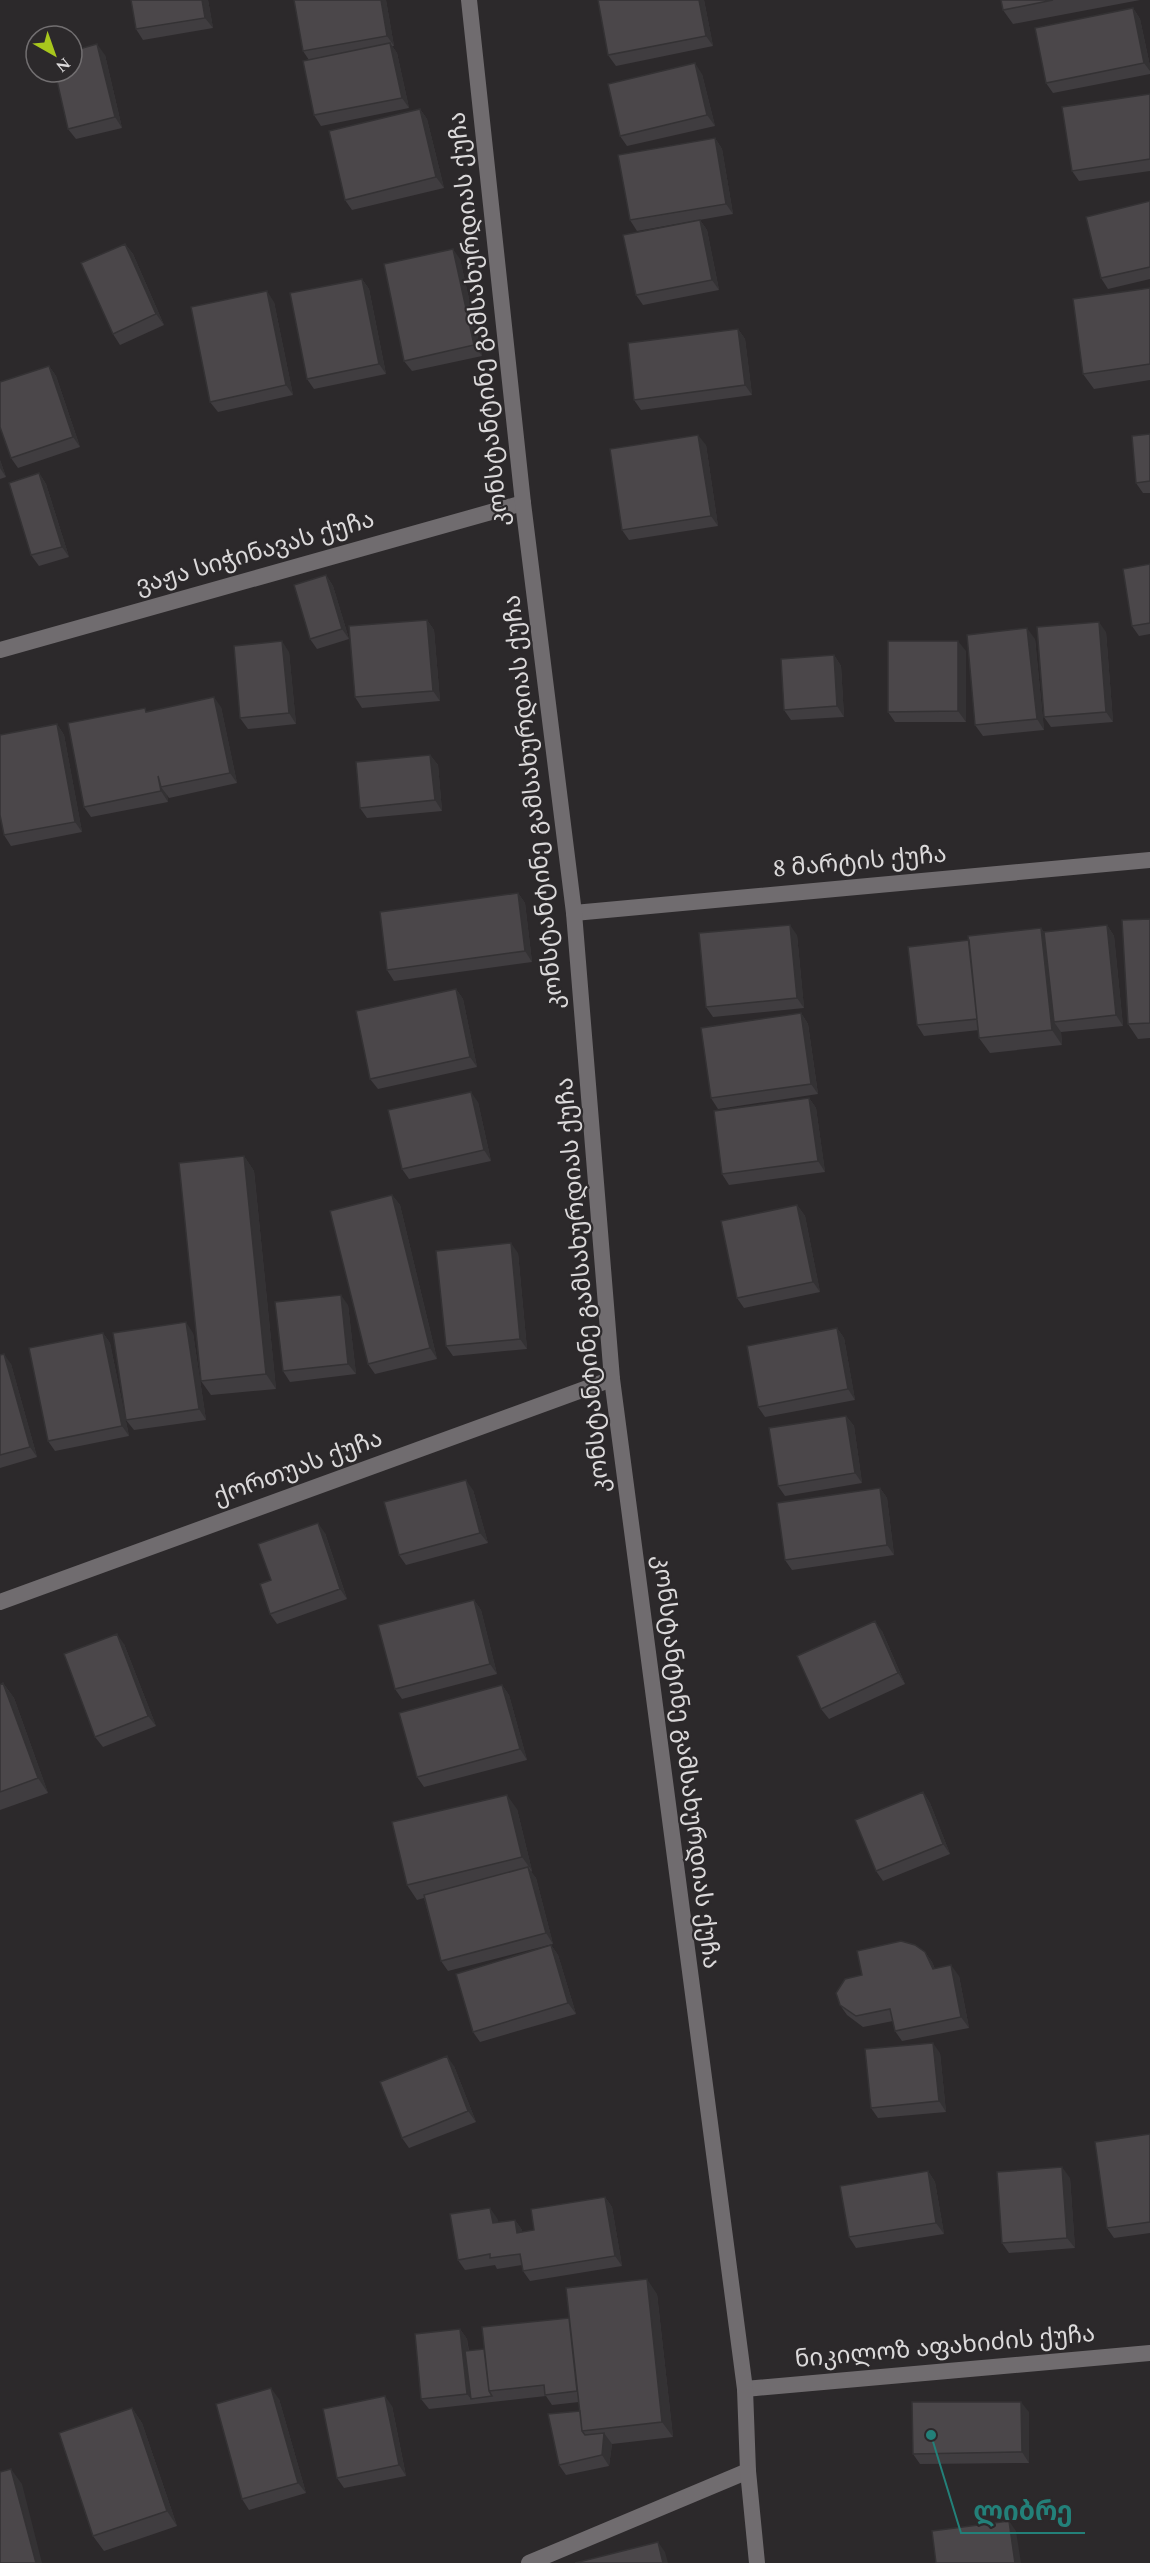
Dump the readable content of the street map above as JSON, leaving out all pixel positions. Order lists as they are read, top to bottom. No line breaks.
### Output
{"streets":{"main road":["კონსტანტინე გამსახურდიას ქუჩა","ვაჟა სიჭინავას ქუჩა","8 მარტის ქუჩა","ქორთუას ქუჩა","ნიკილოზ აფახიძის ქუჩა"]},"crossings":[["კონსტანტინე გამსახურდიას ქუჩა","ვაჟა სიჭინავას ქუჩა"],["კონსტანტინე გამსახურდიას ქუჩა","8 მარტის ქუჩა"],["კონსტანტინე გამსახურდიას ქუჩა","ქორთუას ქუჩა"],["კონსტანტინე გამსახურდიას ქუჩა","ნიკილოზ აფახიძის ქუჩა"]],"places":["ლიბრე"],"north":"bottom right"}
